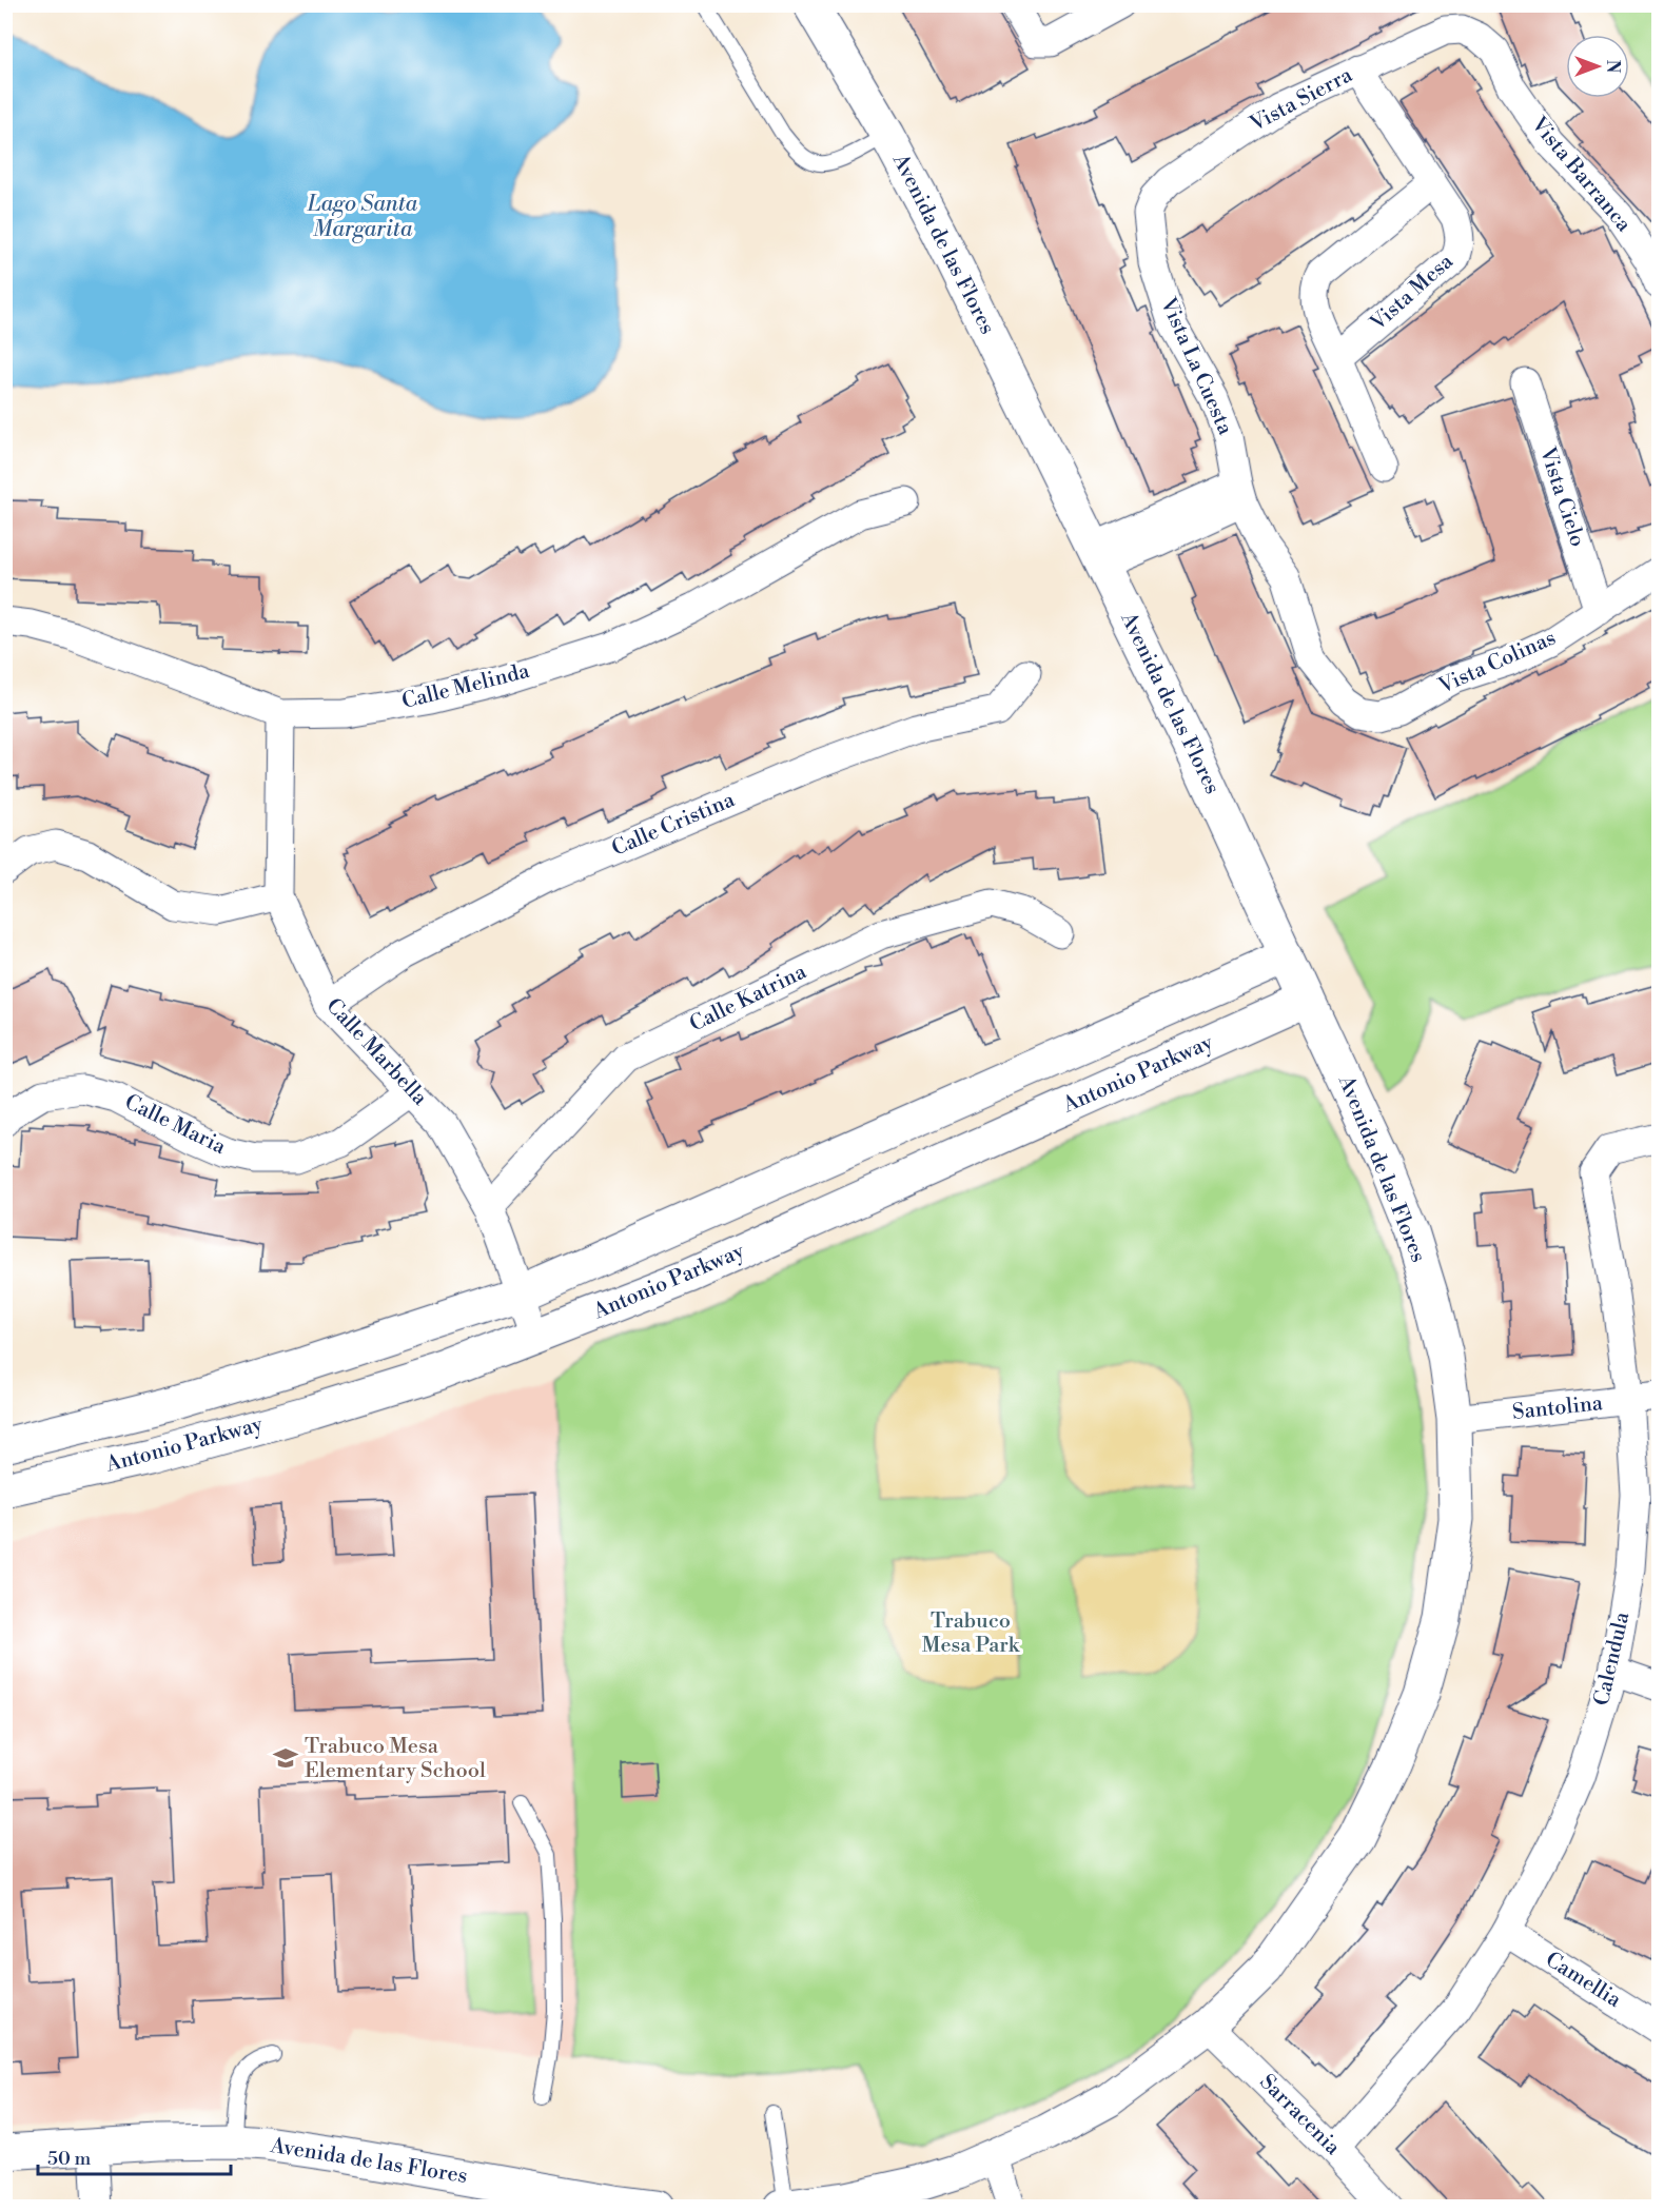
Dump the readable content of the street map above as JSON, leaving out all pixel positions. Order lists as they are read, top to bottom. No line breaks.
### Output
{"streets":{"main road":["Avenida de las Flores","Antonio Parkway"],"street":["Vista Sierra","Vista Barranca","Vista Mesa","Vista La Cuesta","Vista Cielo","Vista Colinas","Calle Melinda","Calle Cristina","Calle Katrina","Calle Marbella","Calle Maria","Santolina","Calendula","Camellia","Sarracenia"]},"crossings":[["Vista Sierra","Vista Barranca"],["Vista Sierra","Vista Mesa"],["Vista Sierra","Vista La Cuesta"],["Avenida de las Flores","Antonio Parkway"],["Avenida de las Flores","Santolina"],["Avenida de las Flores","Sarracenia"],["Vista La Cuesta","Vista Colinas"],["Vista Cielo","Vista Colinas"],["Calle Melinda","Calle Marbella"],["Calle Cristina","Calle Marbella"],["Calle Katrina","Calle Marbella"],["Calle Marbella","Antonio Parkway"],["Calle Marbella","Calle Maria"],["Santolina","Calendula"],["Calendula","Camellia"],["Calendula","Sarracenia"]],"water":["Lago Santa Margarita"],"parks":["Trabuco Mesa Park"],"places":{"school or university":["Trabuco Mesa Elementary School"]},"scale_bar":"50 m","north":"right"}
